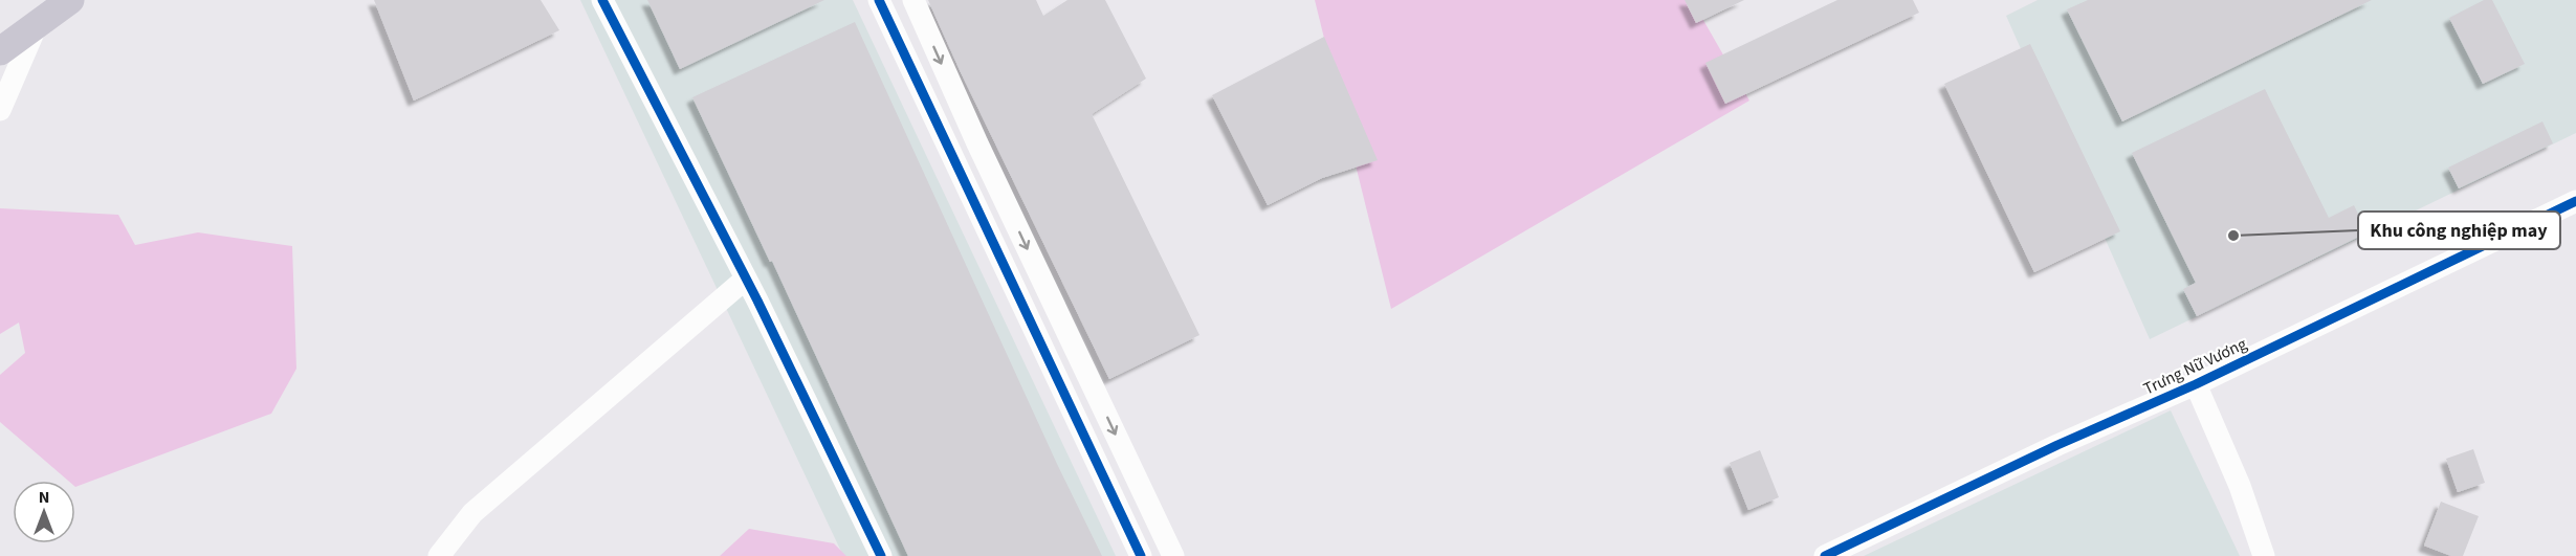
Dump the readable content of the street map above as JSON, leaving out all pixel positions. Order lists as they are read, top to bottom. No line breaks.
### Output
{"streets":{"street":["Trưng Nữ Vương"]},"places":["Khu công nghiệp may"],"north":"top"}
